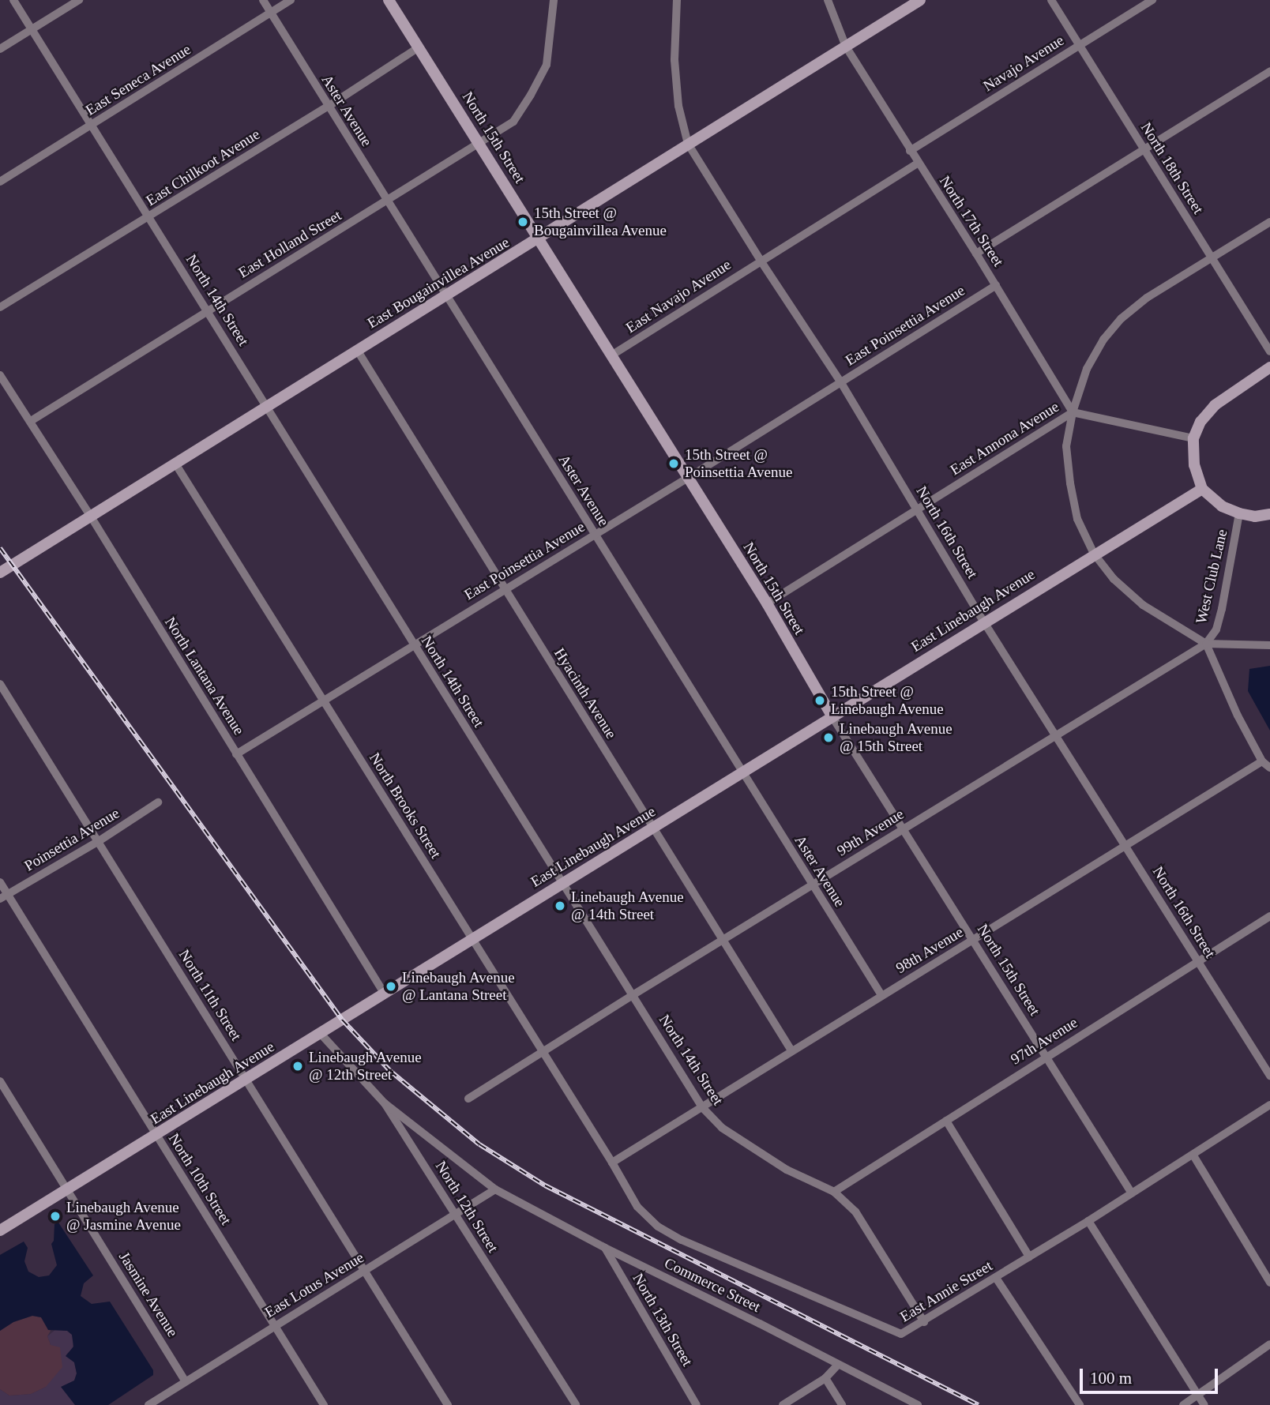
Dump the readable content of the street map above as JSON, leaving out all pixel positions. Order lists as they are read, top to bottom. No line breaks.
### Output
{"streets":{"street":["Navajo Avenue","East Seneca Avenue","Aster Avenue","North 15th Street","East Chilkoot Avenue","North 18th Street","North 17th Street","East Holland Street","East Bougainvillea Avenue","East Navajo Avenue","North 14th Street","East Poinsettia Avenue","East Annona Avenue","North 16th Street","West Club Lane","East Linebaugh Avenue","North Lantana Avenue","Hyacinth Avenue","North Brooks Street","99th Avenue","Poinsettia Avenue","98th Avenue","North 11th Street","97th Avenue","North 10th Street","North 12th Street","East Lotus Avenue","Commerce Street","East Annie Street","Jasmine Avenue","North 13th Street"]},"crossings":[["Navajo Avenue","North 18th Street"],["Navajo Avenue","North 17th Street"],["East Seneca Avenue","Aster Avenue"],["East Seneca Avenue","North 14th Street"],["Aster Avenue","East Chilkoot Avenue"],["Aster Avenue","East Holland Street"],["Aster Avenue","East Bougainvillea Avenue"],["Aster Avenue","East Poinsettia Avenue"],["Aster Avenue","East Linebaugh Avenue"],["Aster Avenue","99th Avenue"],["Aster Avenue","98th Avenue"],["North 15th Street","East Chilkoot Avenue"],["North 15th Street","East Holland Street"],["North 15th Street","East Bougainvillea Avenue"],["North 15th Street","East Navajo Avenue"],["North 15th Street","East Poinsettia Avenue"],["North 15th Street","East Annona Avenue"],["North 15th Street","East Linebaugh Avenue"],["North 15th Street","99th Avenue"],["North 15th Street","98th Avenue"],["North 15th Street","97th Avenue"],["North 15th Street","East Annie Street"],["East Chilkoot Avenue","North 14th Street"],["North 18th Street","East Annona Avenue"],["North 17th Street","East Bougainvillea Avenue"],["North 17th Street","East Poinsettia Avenue"],["North 17th Street","East Annona Avenue"],["East Holland Street","North 14th Street"],["East Holland Street","North Lantana Avenue"],["East Bougainvillea Avenue","North 14th Street"],["East Bougainvillea Avenue","North 16th Street"],["East Bougainvillea Avenue","North Lantana Avenue"],["East Bougainvillea Avenue","Hyacinth Avenue"],["East Bougainvillea Avenue","North Brooks Street"],["East Navajo Avenue","North 16th Street"],["North 14th Street","East Poinsettia Avenue"],["North 14th Street","East Linebaugh Avenue"],["North 14th Street","99th Avenue"],["North 14th Street","98th Avenue"],["North 14th Street","97th Avenue"],["North 14th Street","East Annie Street"],["East Poinsettia Avenue","North 16th Street"],["East Poinsettia Avenue","North Lantana Avenue"],["East Poinsettia Avenue","Hyacinth Avenue"],["East Poinsettia Avenue","North Brooks Street"],["East Annona Avenue","North 16th Street"],["North 16th Street","East Linebaugh Avenue"],["North 16th Street","99th Avenue"],["North 16th Street","98th Avenue"],["North 16th Street","97th Avenue"],["West Club Lane","99th Avenue"],["East Linebaugh Avenue","North Lantana Avenue"],["East Linebaugh Avenue","Hyacinth Avenue"],["East Linebaugh Avenue","North Brooks Street"],["East Linebaugh Avenue","North 11th Street"],["East Linebaugh Avenue","North 10th Street"],["East Linebaugh Avenue","North 12th Street"],["East Linebaugh Avenue","Jasmine Avenue"],["Hyacinth Avenue","99th Avenue"],["Hyacinth Avenue","98th Avenue"],["North Brooks Street","99th Avenue"],["North Brooks Street","98th Avenue"],["North Brooks Street","East Annie Street"],["Poinsettia Avenue","North 11th Street"],["Poinsettia Avenue","North 10th Street"],["98th Avenue","East Annie Street"],["North 11th Street","East Lotus Avenue"],["North 10th Street","East Lotus Avenue"],["North 12th Street","East Lotus Avenue"],["North 12th Street","Commerce Street"],["East Lotus Avenue","Commerce Street"],["East Lotus Avenue","Jasmine Avenue"],["Commerce Street","North 13th Street"]],"places":["15th Street @ Bougainvillea Avenue","15th Street @ Poinsettia Avenue","15th Street @ Linebaugh Avenue","Linebaugh Avenue @ 15th Street","Linebaugh Avenue @ 14th Street","Linebaugh Avenue @ Lantana Street","Linebaugh Avenue @ 12th Street","Linebaugh Avenue @ Jasmine Avenue"],"scale_bar":"100 m"}
